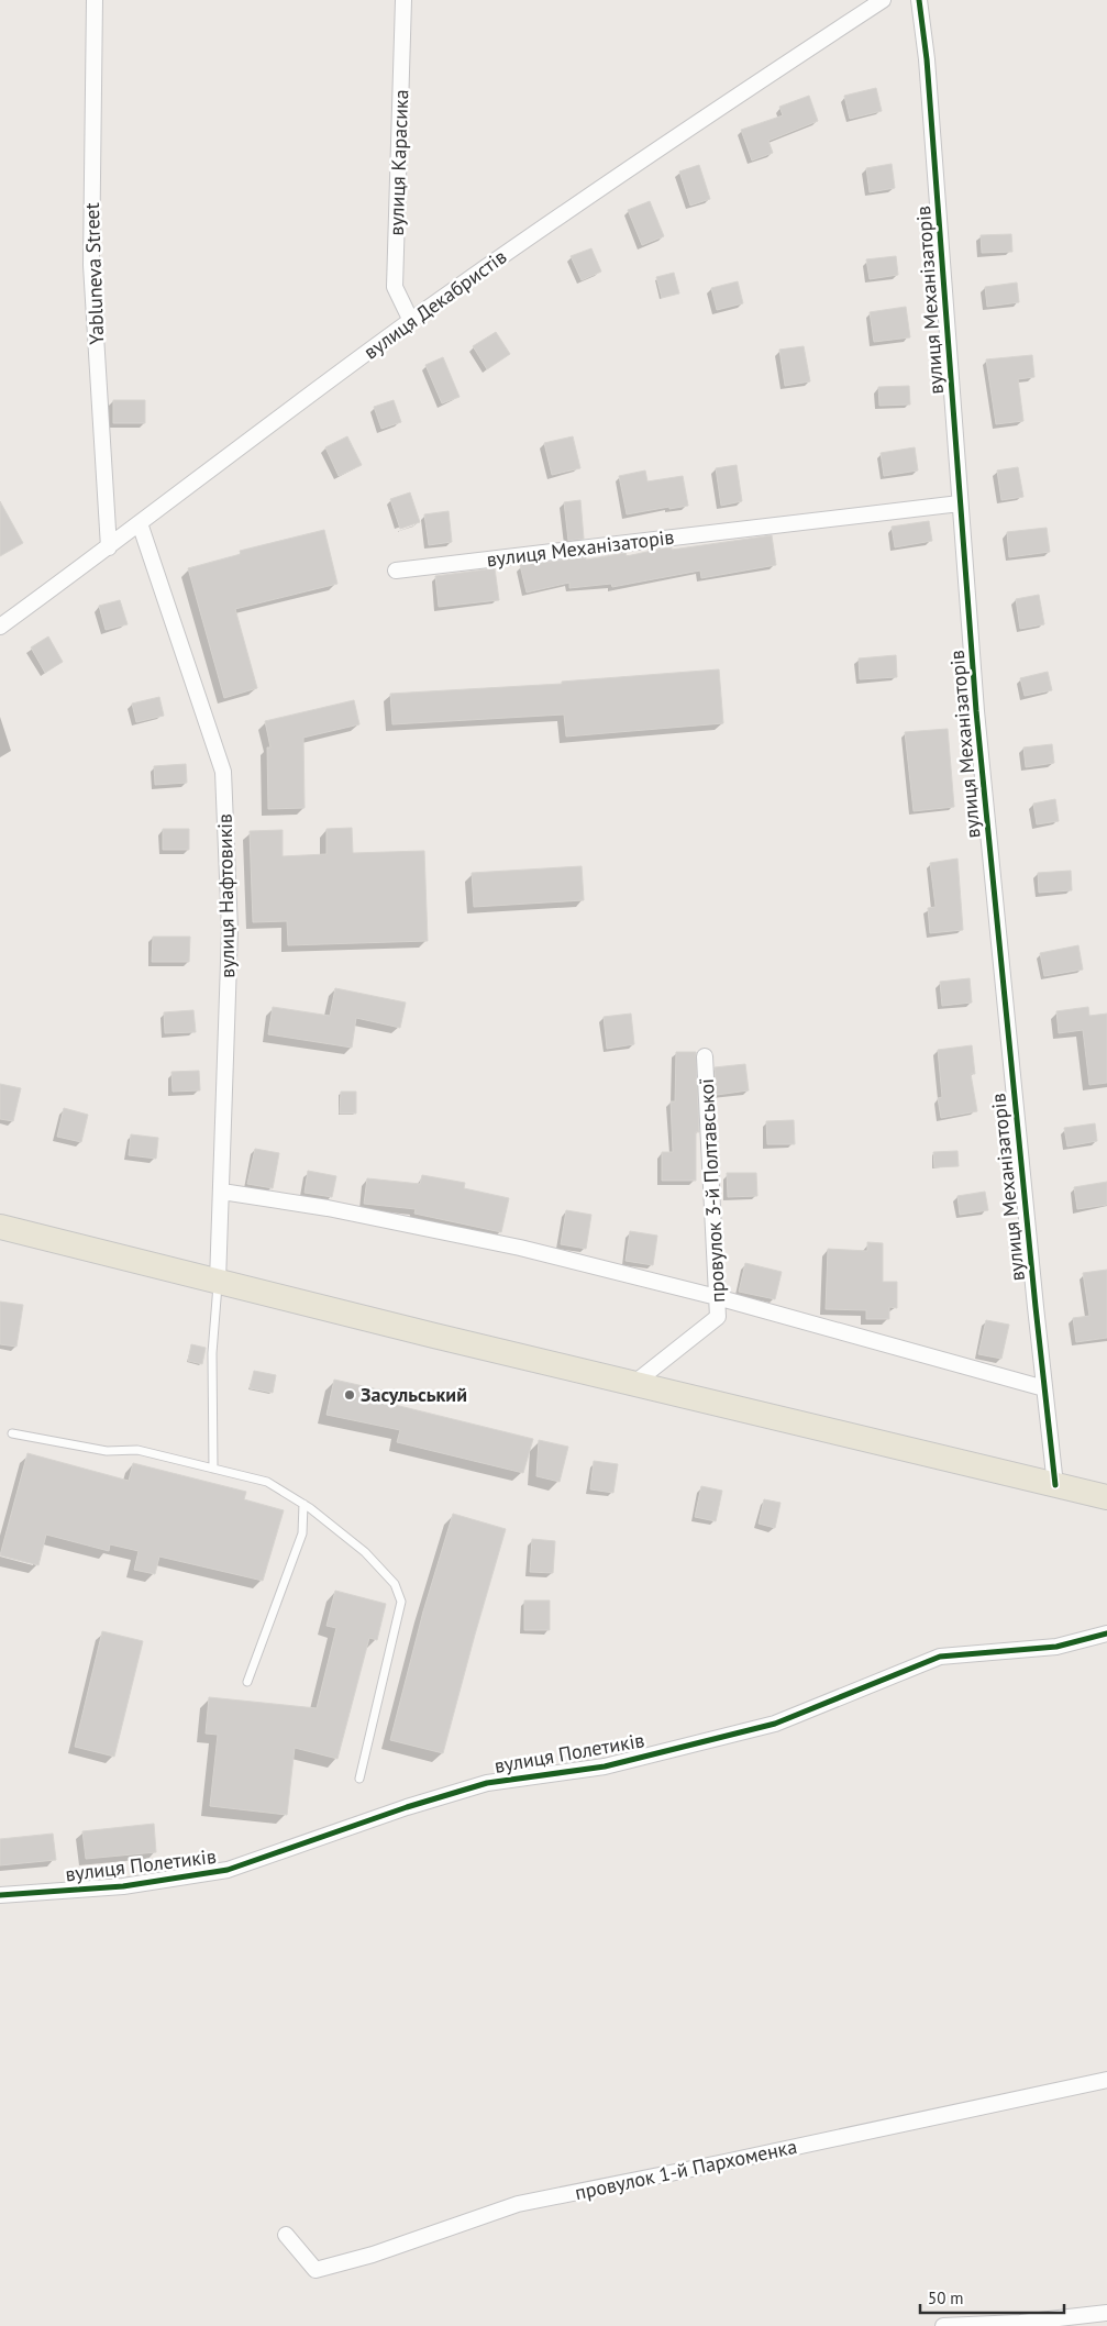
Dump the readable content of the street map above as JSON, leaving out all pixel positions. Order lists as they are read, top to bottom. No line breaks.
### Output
{"streets":{"street":["вулиця Карасика","Yabluneva Street","вулиця Механізаторів","вулиця Декабристів","вулиця Нафтовиків","провулок 3-й Полтавської","вулиця Полетиків","провулок 1-й Пархоменка"]},"crossings":[["вулиця Карасика","вулиця Декабристів"],["Yabluneva Street","вулиця Декабристів"],["вулиця Декабристів","вулиця Нафтовиків"]],"places":["Засульський"],"scale_bar":"50 m"}
